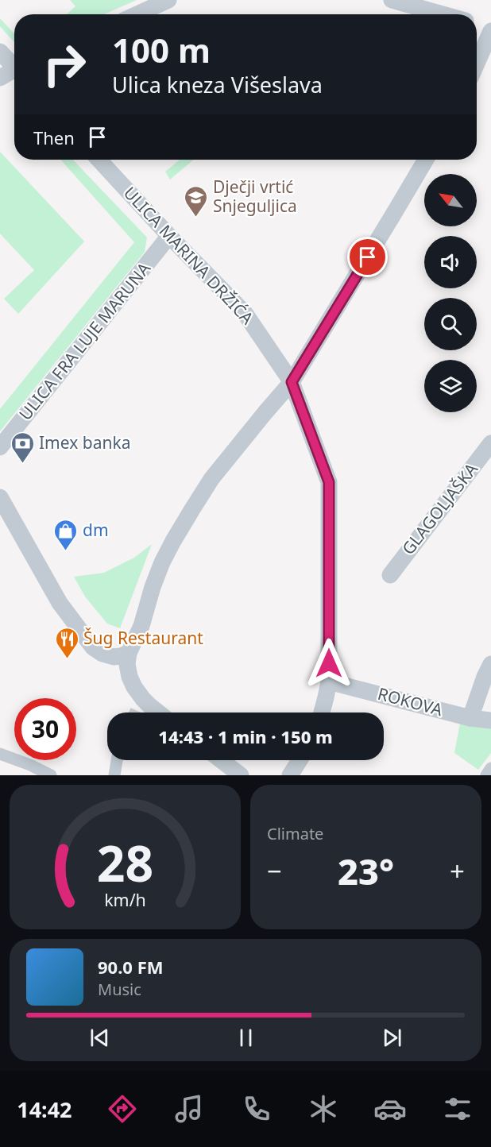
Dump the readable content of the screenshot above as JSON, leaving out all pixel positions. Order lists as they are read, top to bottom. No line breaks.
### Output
{"streets":{"street":["ULICA MARINA DRŽIĆA","ULICA FRA LUJE MARUNA","GLAGOLJAŠKA","ROKOVA"]},"crossings":[["ULICA MARINA DRŽIĆA","ULICA FRA LUJE MARUNA"],["ULICA MARINA DRŽIĆA","ROKOVA"]],"places":{"school or university":["Dječji vrtić Snjeguljica"],"bank":["Imex banka"],"shop":["dm"],"restaurant":["Šug Restaurant"]},"north":"top left","page":{"turn":["100 m","Ulica kneza Višeslava"],"then":"Then","limit":"30","trip":"14:43 · 1 min · 150 m","tile":"Climate","heat":["−","23°","+"],"song":["90.0 FM","Music"],"tabs":"14:42","gauge":["28","km/h"]}}
